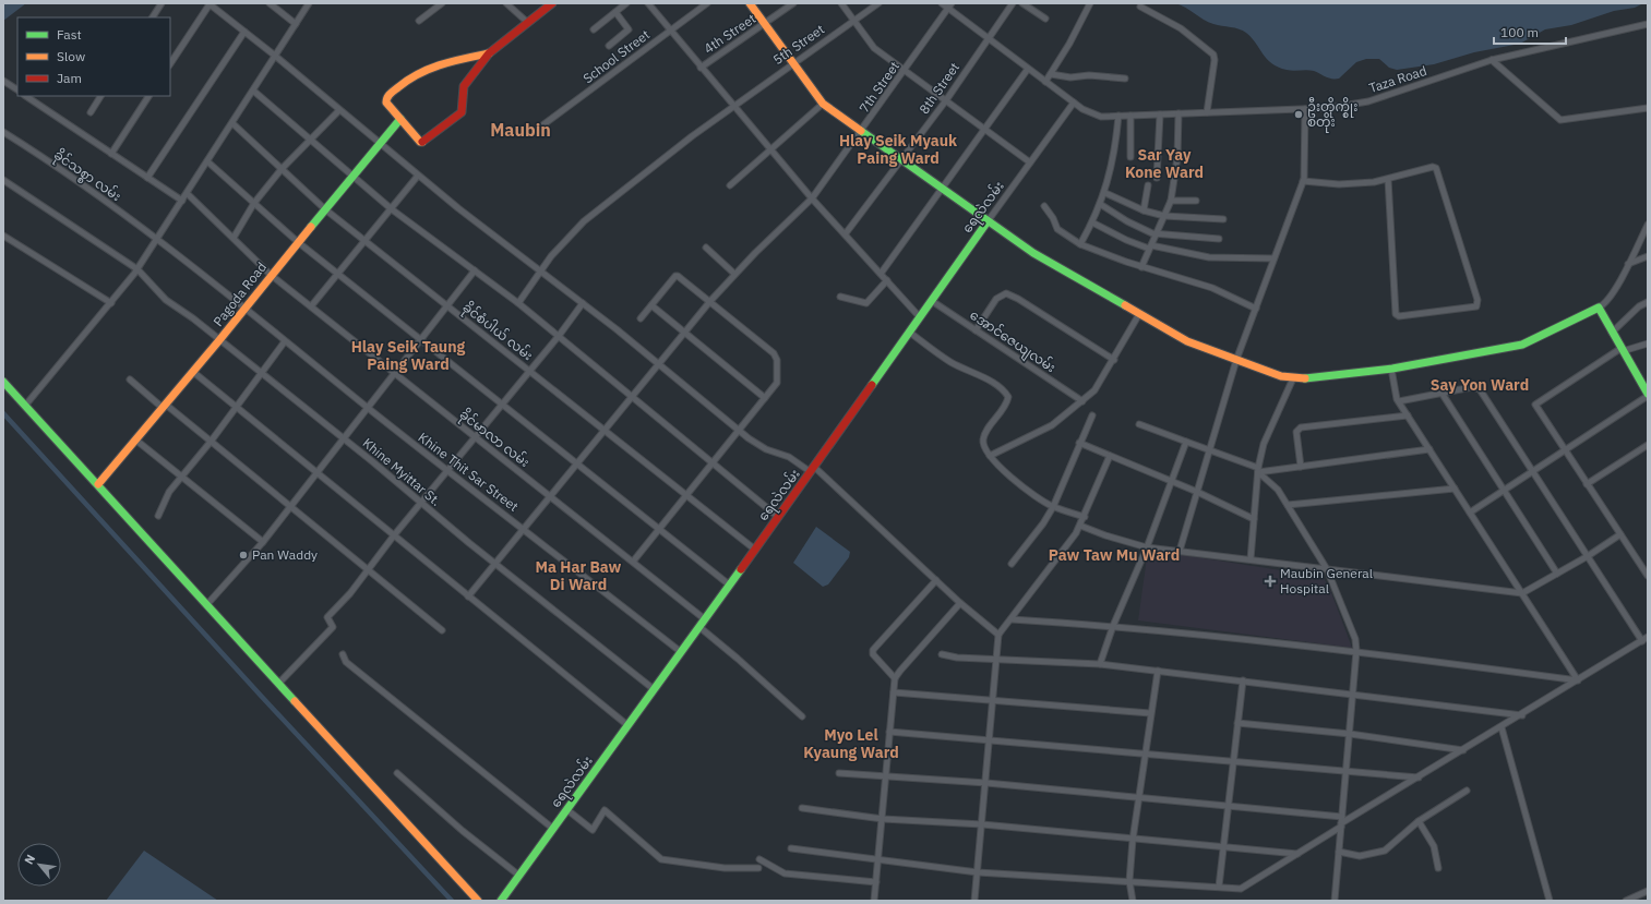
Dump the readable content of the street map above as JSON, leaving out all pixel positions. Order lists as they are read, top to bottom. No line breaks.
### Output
{"streets":{"main road":["ရေလဲလမ်း","Pagoda Road"],"street":["4th Street","5th Street","School Street","Taza Road","7th Street","8th Street","ခိုင်သစ္စာ လမ်း","ခိုင်စံပါယ် လမ်း","အောင်ဇေယျလမ်း","ခိုင်မာလာ လမ်း","Khine Myittar St.","Khine Thit Sar Street"]},"crossings":[["Taza Road","7th Street"],["Taza Road","8th Street"],["Taza Road","ရေလဲလမ်း"],["7th Street","ခိုင်စံပါယ် လမ်း"],["7th Street","ခိုင်မာလာ လမ်း"],["7th Street","Khine Myittar St."],["7th Street","Khine Thit Sar Street"],["ခိုင်သစ္စာ လမ်း","Pagoda Road"],["ခိုင်သစ္စာ လမ်း","Khine Thit Sar Street"],["ရေလဲလမ်း","ခိုင်စံပါယ် လမ်း"],["ရေလဲလမ်း","အောင်ဇေယျလမ်း"],["ရေလဲလမ်း","ခိုင်မာလာ လမ်း"],["ရေလဲလမ်း","Khine Myittar St."],["ရေလဲလမ်း","Khine Thit Sar Street"],["Pagoda Road","ခိုင်စံပါယ် လမ်း"],["Pagoda Road","ခိုင်မာလာ လမ်း"],["Pagoda Road","Khine Myittar St."],["Pagoda Road","Khine Thit Sar Street"]],"districts":["Maubin","Hlay Seik Myauk Paing Ward","Sar Yay Kone Ward","Hlay Seik Taung Paing Ward","Say Yon Ward","Paw Taw Mu Ward","Ma Har Baw Di Ward","Myo Lel Kyaung Ward"],"places":{"other":["ဦးတိုက္စိုး စတိုး","Pan Waddy"],"health":["Maubin General Hospital"]},"legend":["Fast","Slow","Jam"],"scale_bar":"100 m","north":"top left"}
